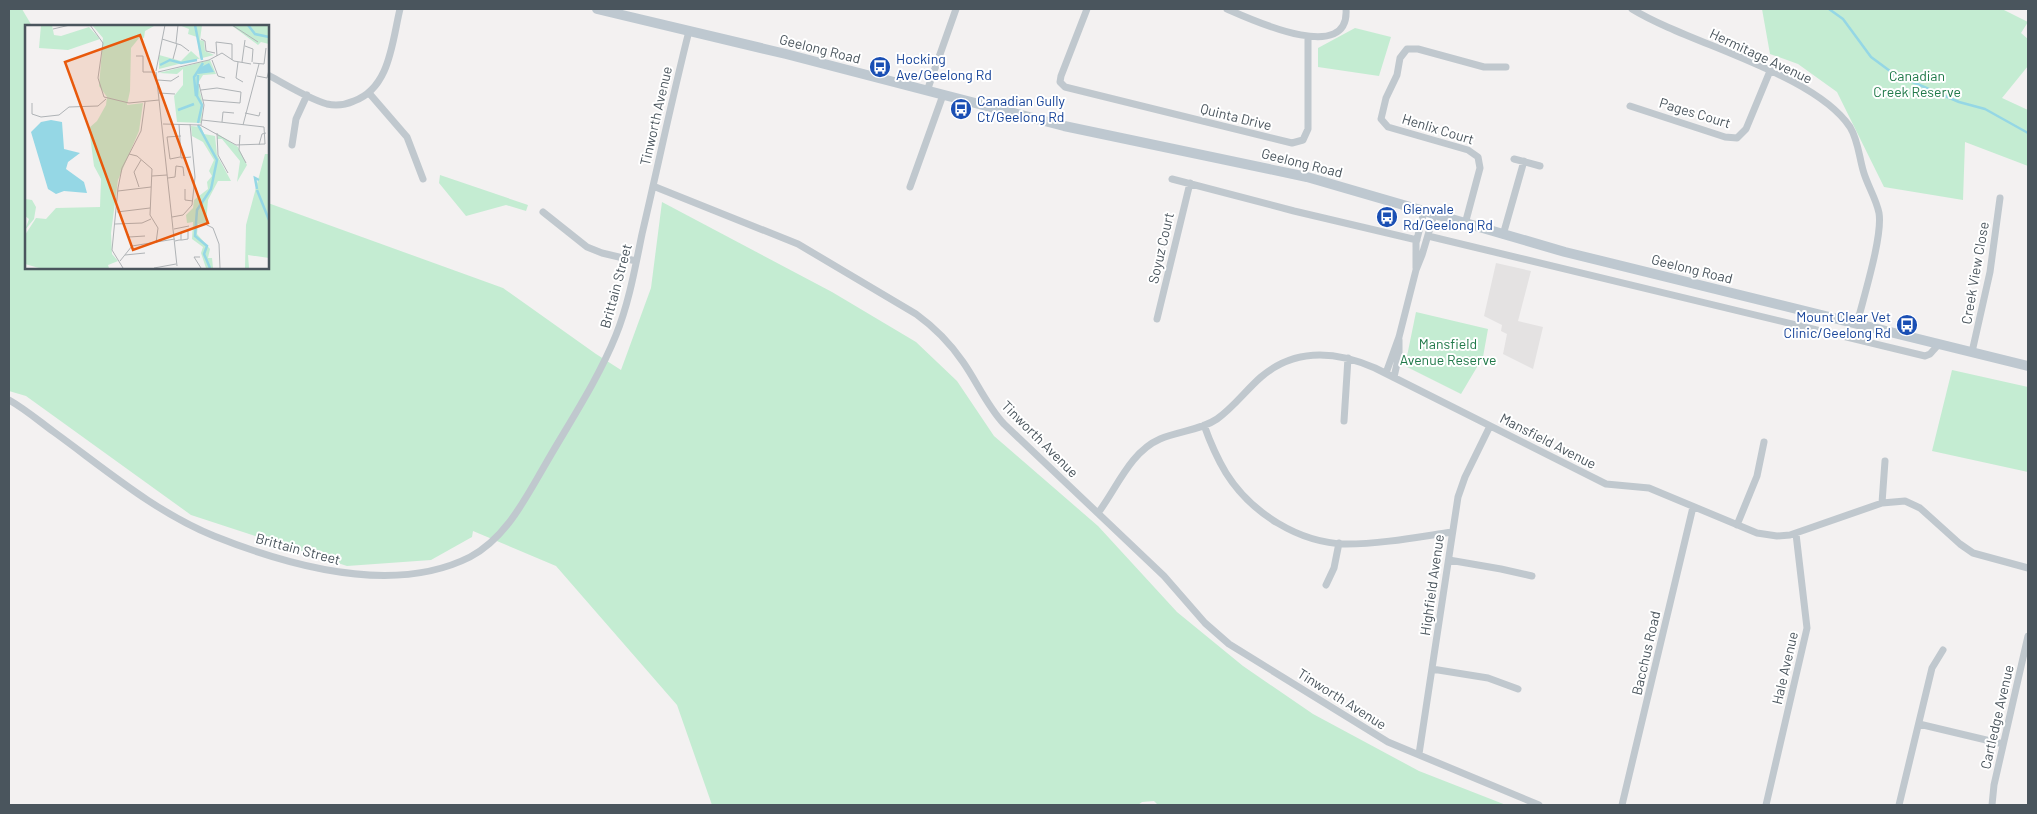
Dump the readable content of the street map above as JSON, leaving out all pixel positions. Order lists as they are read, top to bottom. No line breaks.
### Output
{"streets":{"main road":["Geelong Road"],"street":["Hermitage Avenue","Pages Court","Tinworth Avenue","Quinta Drive","Henlix Court","Soyuz Court","Creek View Close","Brittain Street","Mansfield Avenue","Highfield Avenue","Bacchus Road","Hale Avenue","Cartledge Avenue"]},"crossings":[["Geelong Road","Hermitage Avenue"],["Geelong Road","Tinworth Avenue"],["Geelong Road","Henlix Court"],["Geelong Road","Creek View Close"],["Hermitage Avenue","Pages Court"],["Tinworth Avenue","Brittain Street"],["Tinworth Avenue","Mansfield Avenue"],["Tinworth Avenue","Highfield Avenue"],["Mansfield Avenue","Highfield Avenue"],["Mansfield Avenue","Bacchus Road"],["Mansfield Avenue","Hale Avenue"]],"parks":["Canadian Creek Reserve","Mansfield Avenue Reserve"],"places":{"bus stop":["Hocking Ave/Geelong Rd","Canadian Gully Ct/Geelong Rd","Glenvale Rd/Geelong Rd","Mount Clear Vet Clinic/Geelong Rd"]}}
